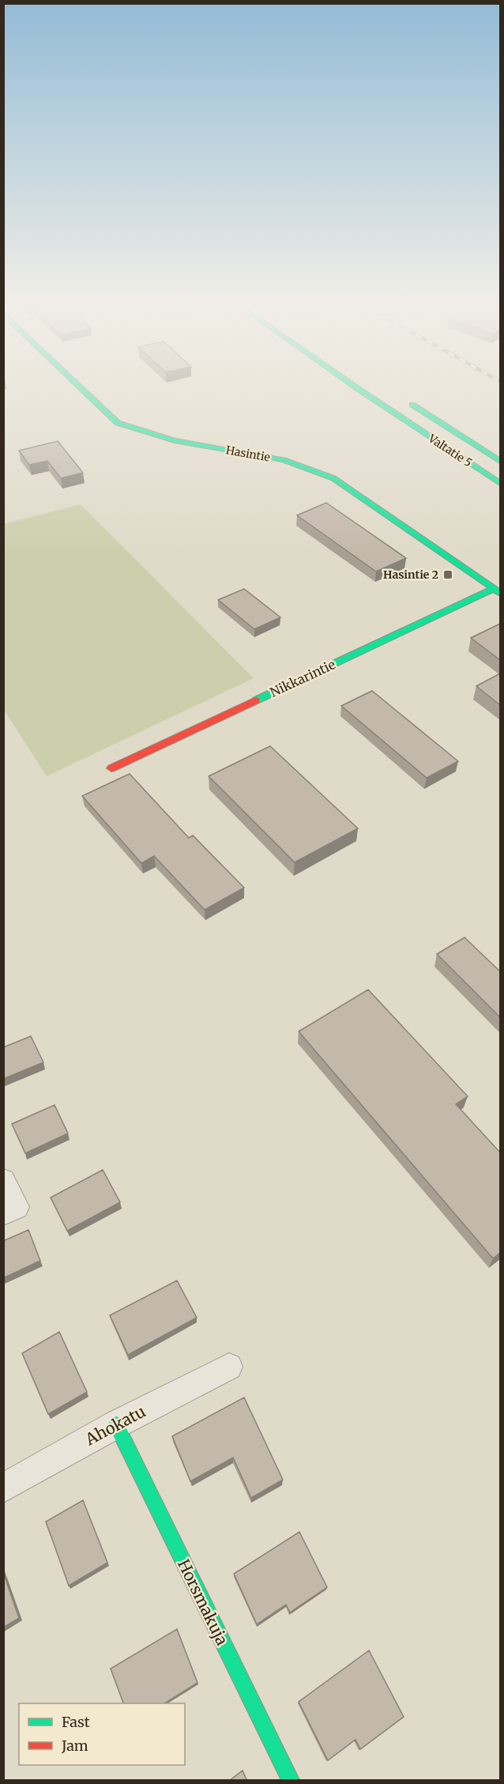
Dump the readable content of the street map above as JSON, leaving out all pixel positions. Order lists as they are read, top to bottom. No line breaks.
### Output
{"streets":{"main road":["Valtatie 5","Hasintie","Nikkarintie","Horsmakuja"],"street":["Ahokatu"]},"crossings":[["Hasintie","Nikkarintie"],["Ahokatu","Horsmakuja"]],"places":{"transit":["Hasintie 2"]},"legend":["Fast","Jam"]}
